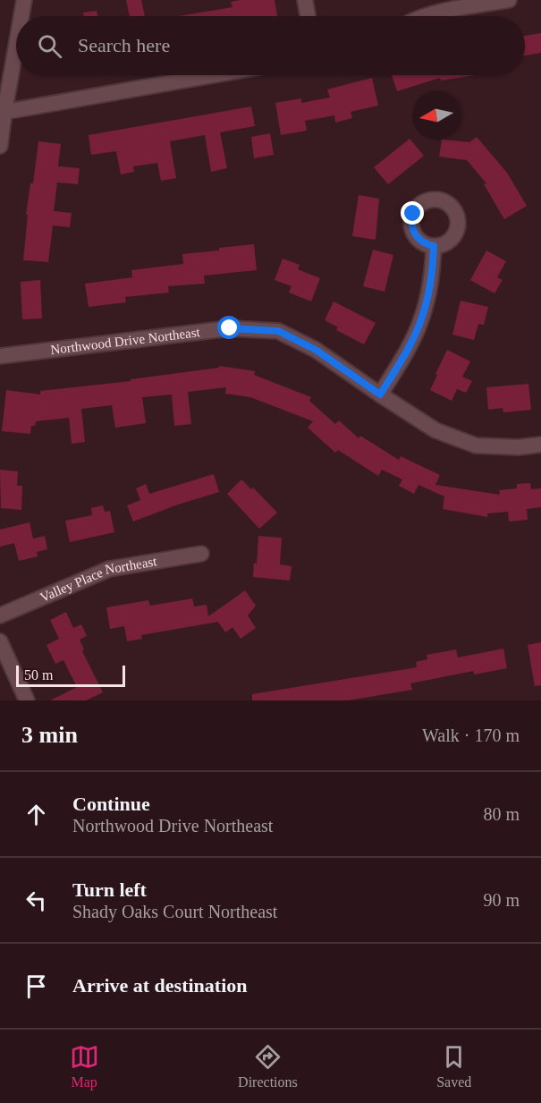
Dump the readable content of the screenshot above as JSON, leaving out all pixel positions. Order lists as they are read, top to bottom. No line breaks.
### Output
{"streets":{"street":["Northwood Drive Northeast","Valley Place Northeast"]},"scale_bar":"50 m","north":"left","page":{"search":"Search here","scale":"50 m","heading":["3 min","Walk · 170 m"],"list":[["Continue","Northwood Drive Northeast","80 m"],["Turn left","Shady Oaks Court Northeast","90 m"],"Arrive at destination"],"nav":["Map","Directions","Saved"]}}
